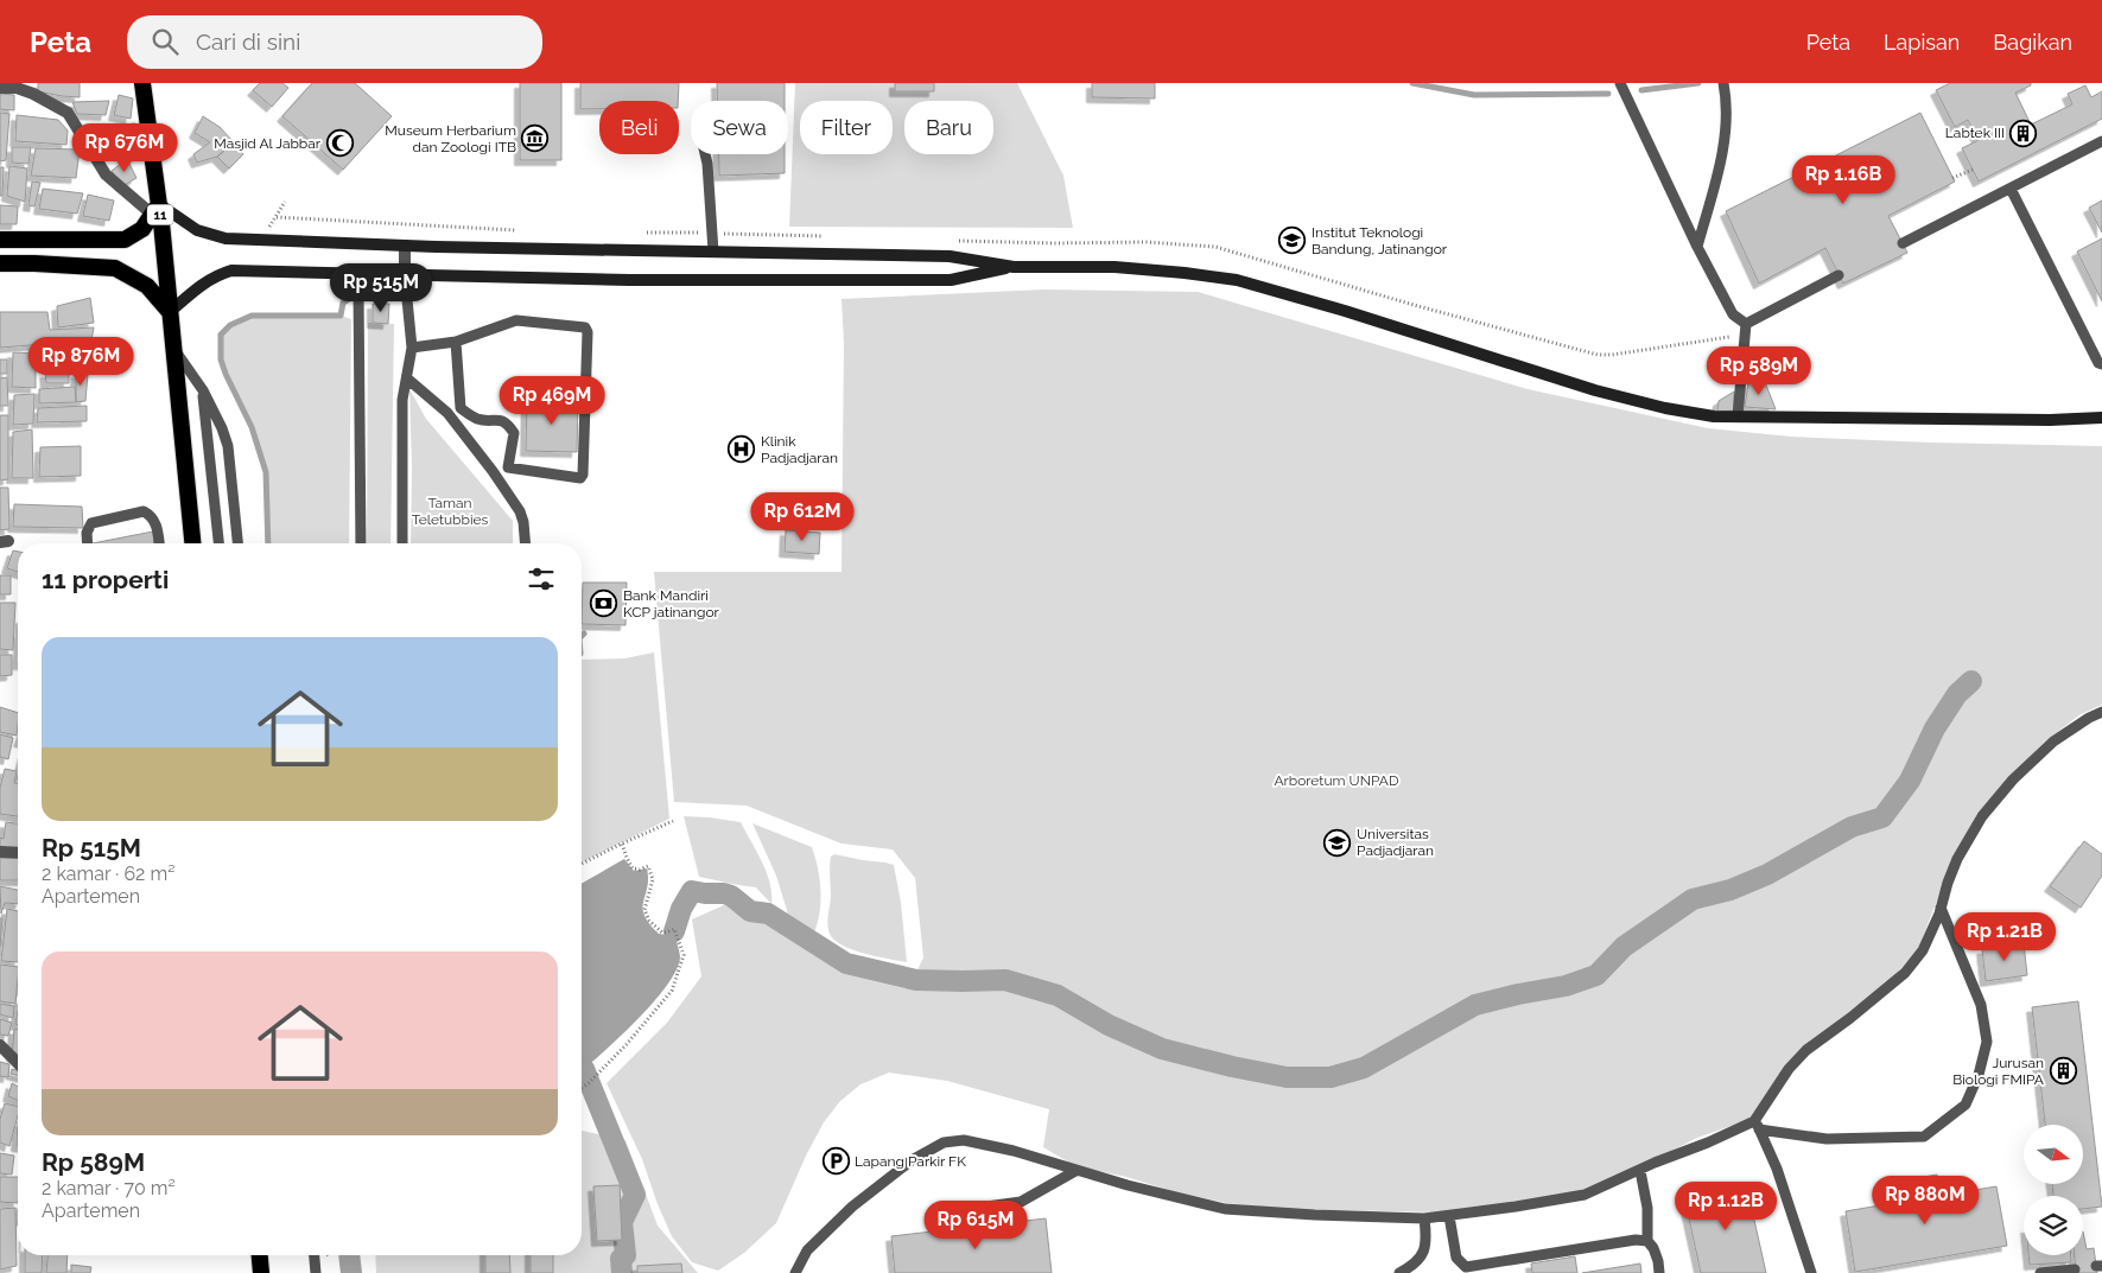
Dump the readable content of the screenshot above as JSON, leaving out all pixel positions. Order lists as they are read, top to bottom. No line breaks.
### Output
{"streets":{"highway":["11"]},"parks":["Taman Teletubbies","Arboretum UNPAD"],"places":{"building":["Labtek III","Jurusan Biologi FMIPA"],"museum":["Museum Herbarium dan Zoologi ITB"],"mosque":["Masjid Al Jabbar"],"school or university":["Institut Teknologi Bandung, Jatinangor","Universitas Padjadjaran"],"hospital":["Klinik Padjadjaran"],"bank":["Bank Mandiri KCP jatinangor"],"parking":["Lapang Parkir FK"]},"north":"right","page":{"header":"Peta","search":"Cari di sini","nav":["Peta","Lapisan","Bagikan"],"chip":["Beli","Sewa","Filter","Baru"],"price":["Rp 676M","Rp 1.16B","Rp 515M","Rp 876M","Rp 589M","Rp 469M","Rp 612M","Rp 1.21B","Rp 880M","Rp 1.12B","Rp 615M"],"heading":"11 properti","list":[{"name":"Rp 515M","note":"2 kamar · 62 m² · Apartemen"},{"name":"Rp 589M","note":"2 kamar · 70 m² · Apartemen"}]}}
